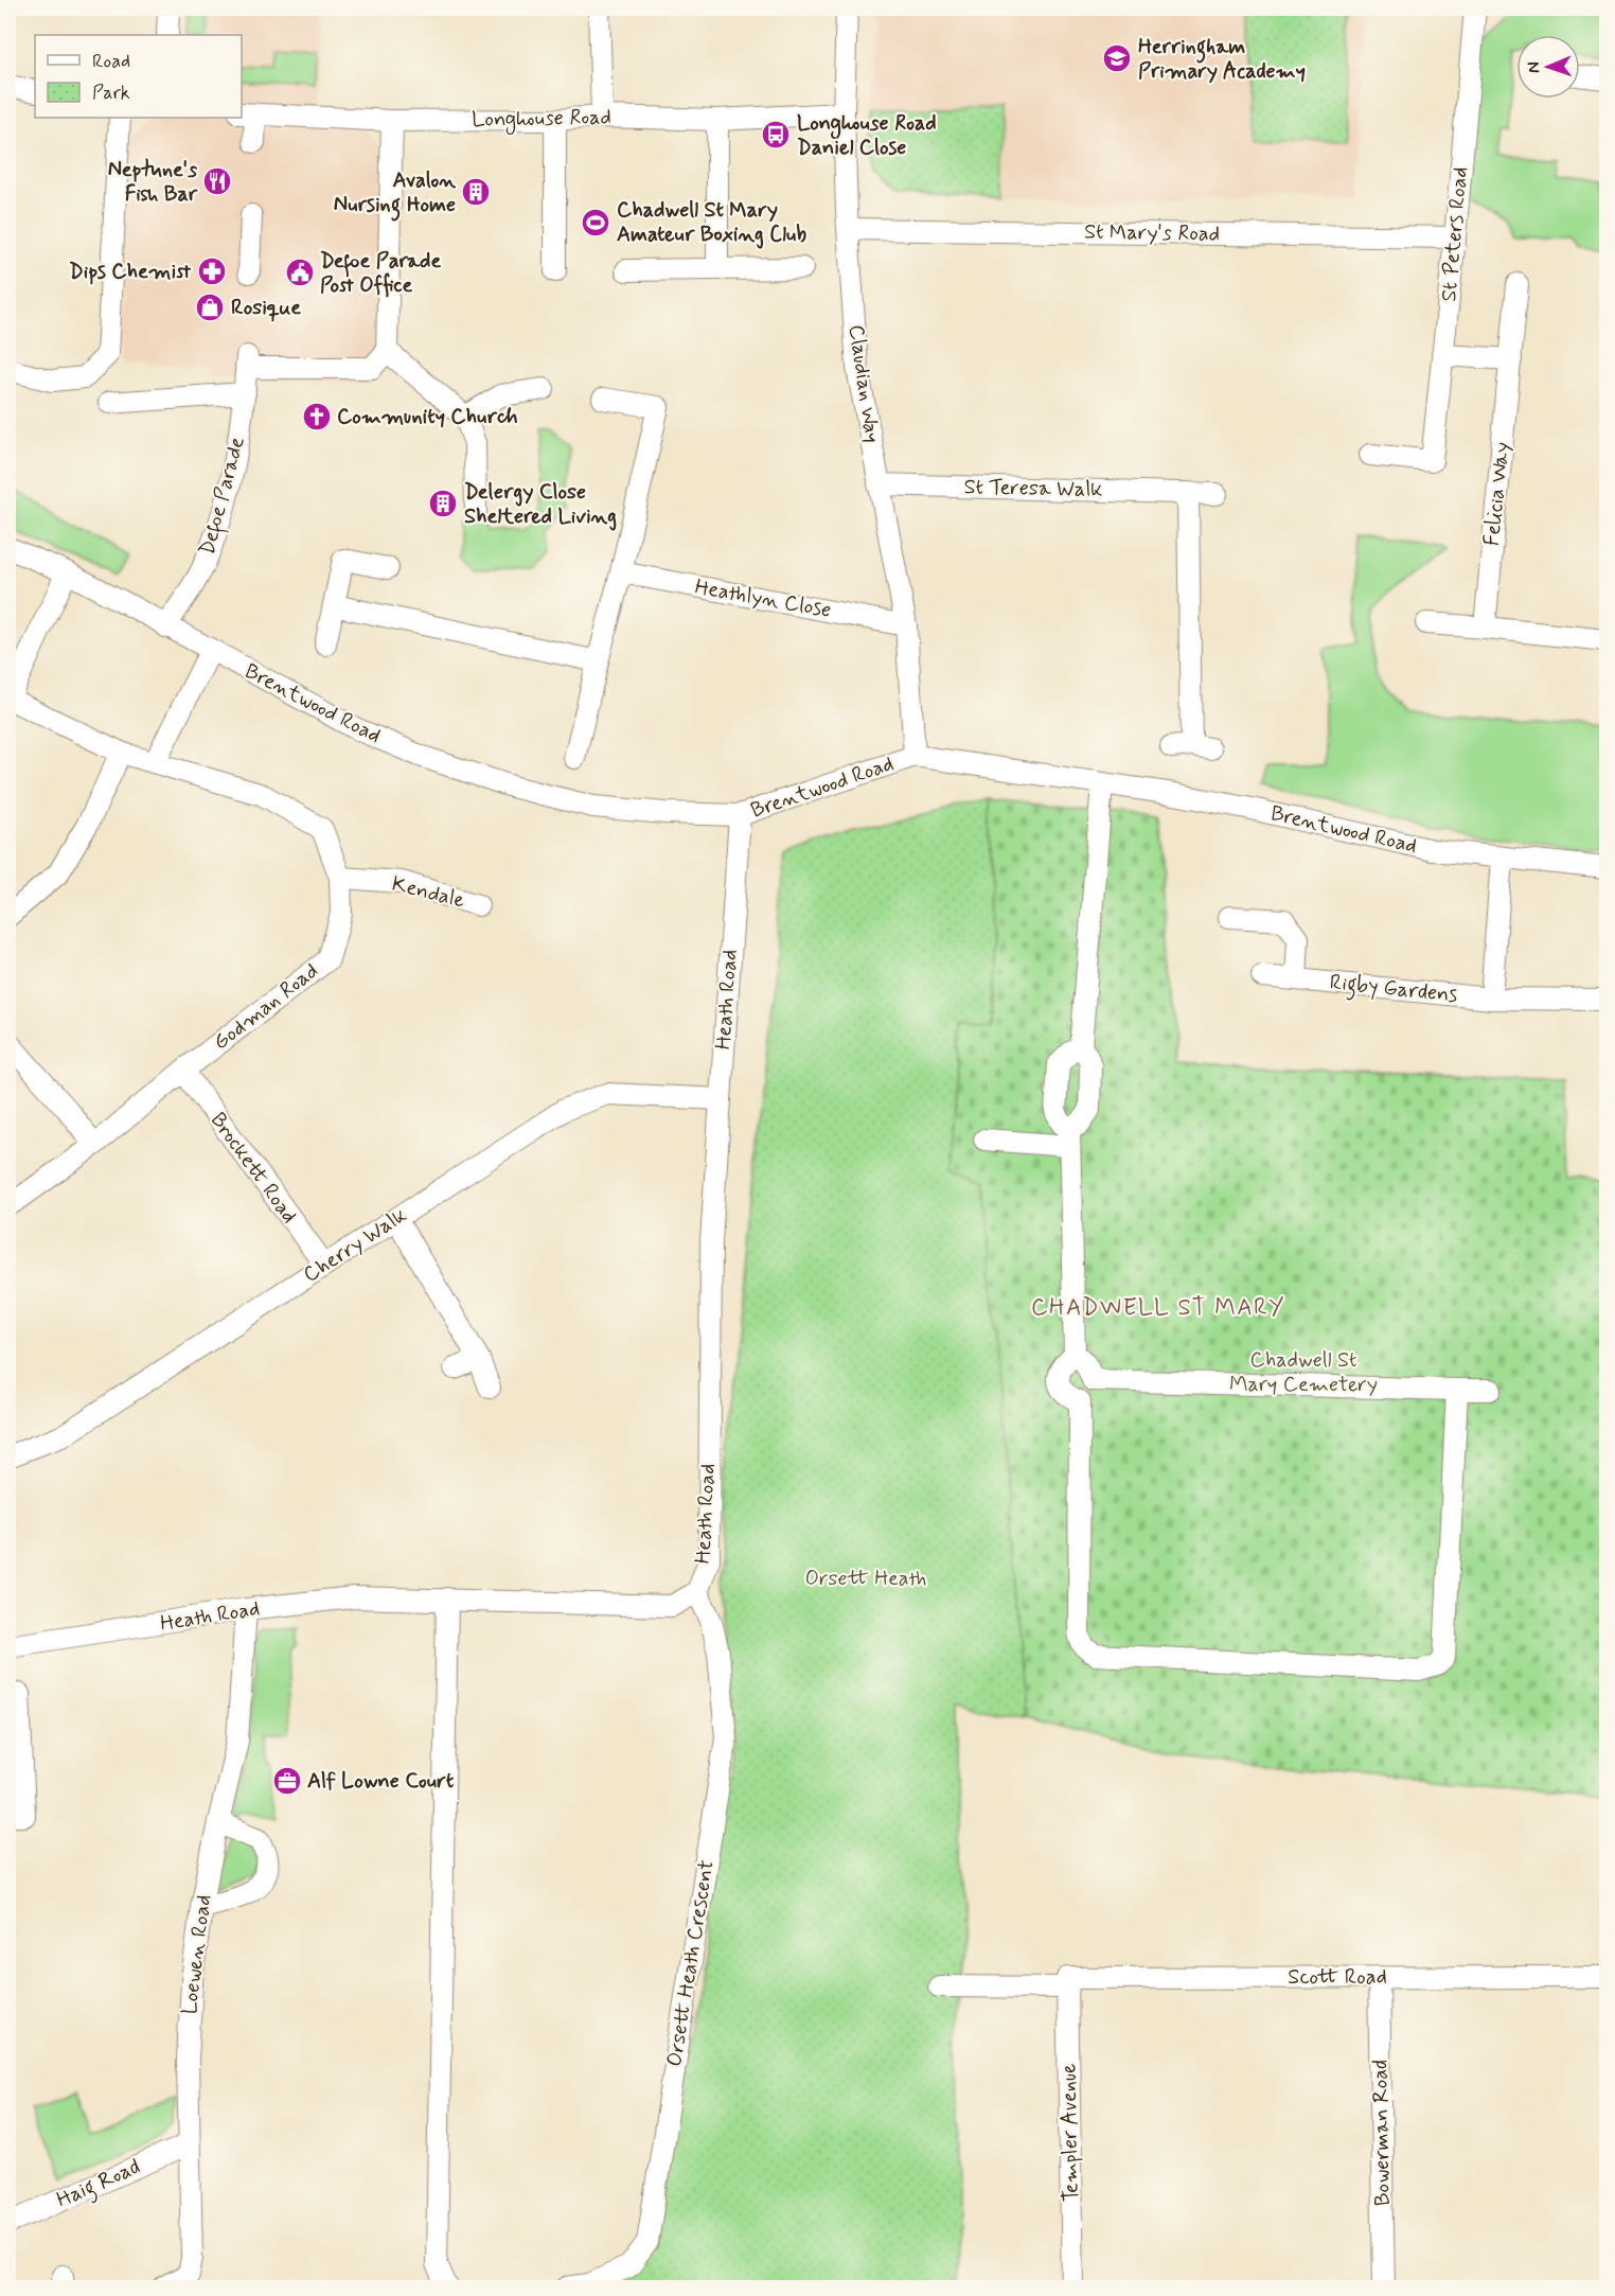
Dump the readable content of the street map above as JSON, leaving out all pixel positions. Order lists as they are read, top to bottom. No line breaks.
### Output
{"streets":{"street":["Longhouse Road","St Mary's Road","St Peters Road","Claudian Way","St Teresa Walk","Felicia Way","Defoe Parade","Heathlyn Close","Brentwood Road","Kendale","Rigby Gardens","Heath Road","Godman Road","Brockett Road","Cherry Walk","Loewen Road","Orsett Heath Crescent","Scott Road","Templer Avenue","Bowerman Road","Haig Road"]},"crossings":[["Longhouse Road","Claudian Way"],["St Mary's Road","St Peters Road"],["St Mary's Road","Claudian Way"],["Claudian Way","St Teresa Walk"],["Claudian Way","Heathlyn Close"],["Claudian Way","Brentwood Road"],["Defoe Parade","Brentwood Road"],["Brentwood Road","Heath Road"],["Kendale","Godman Road"],["Heath Road","Cherry Walk"],["Heath Road","Loewen Road"],["Heath Road","Orsett Heath Crescent"],["Godman Road","Brockett Road"],["Brockett Road","Cherry Walk"],["Loewen Road","Haig Road"],["Scott Road","Templer Avenue"],["Scott Road","Bowerman Road"]],"districts":["CHADWELL ST MARY"],"parks":["Chadwell St Mary Cemetery","Orsett Heath"],"places":{"school or university":["Herringham Primary Academy"],"bus stop":["Longhouse Road Daniel Close"],"restaurant":["Neptune's Fish Bar"],"building":["Avalon Nursing Home","Delergy Close Sheltered Living"],"sports":["Chadwell St Mary Amateur Boxing Club"],"pharmacy":["Dips Chemist"],"public building":["Defoe Parade Post Office"],"shop":["Rosique"],"church":["Community Church"],"office":["Alf Lowne Court"]},"legend":["Road","Park"],"north":"left"}
